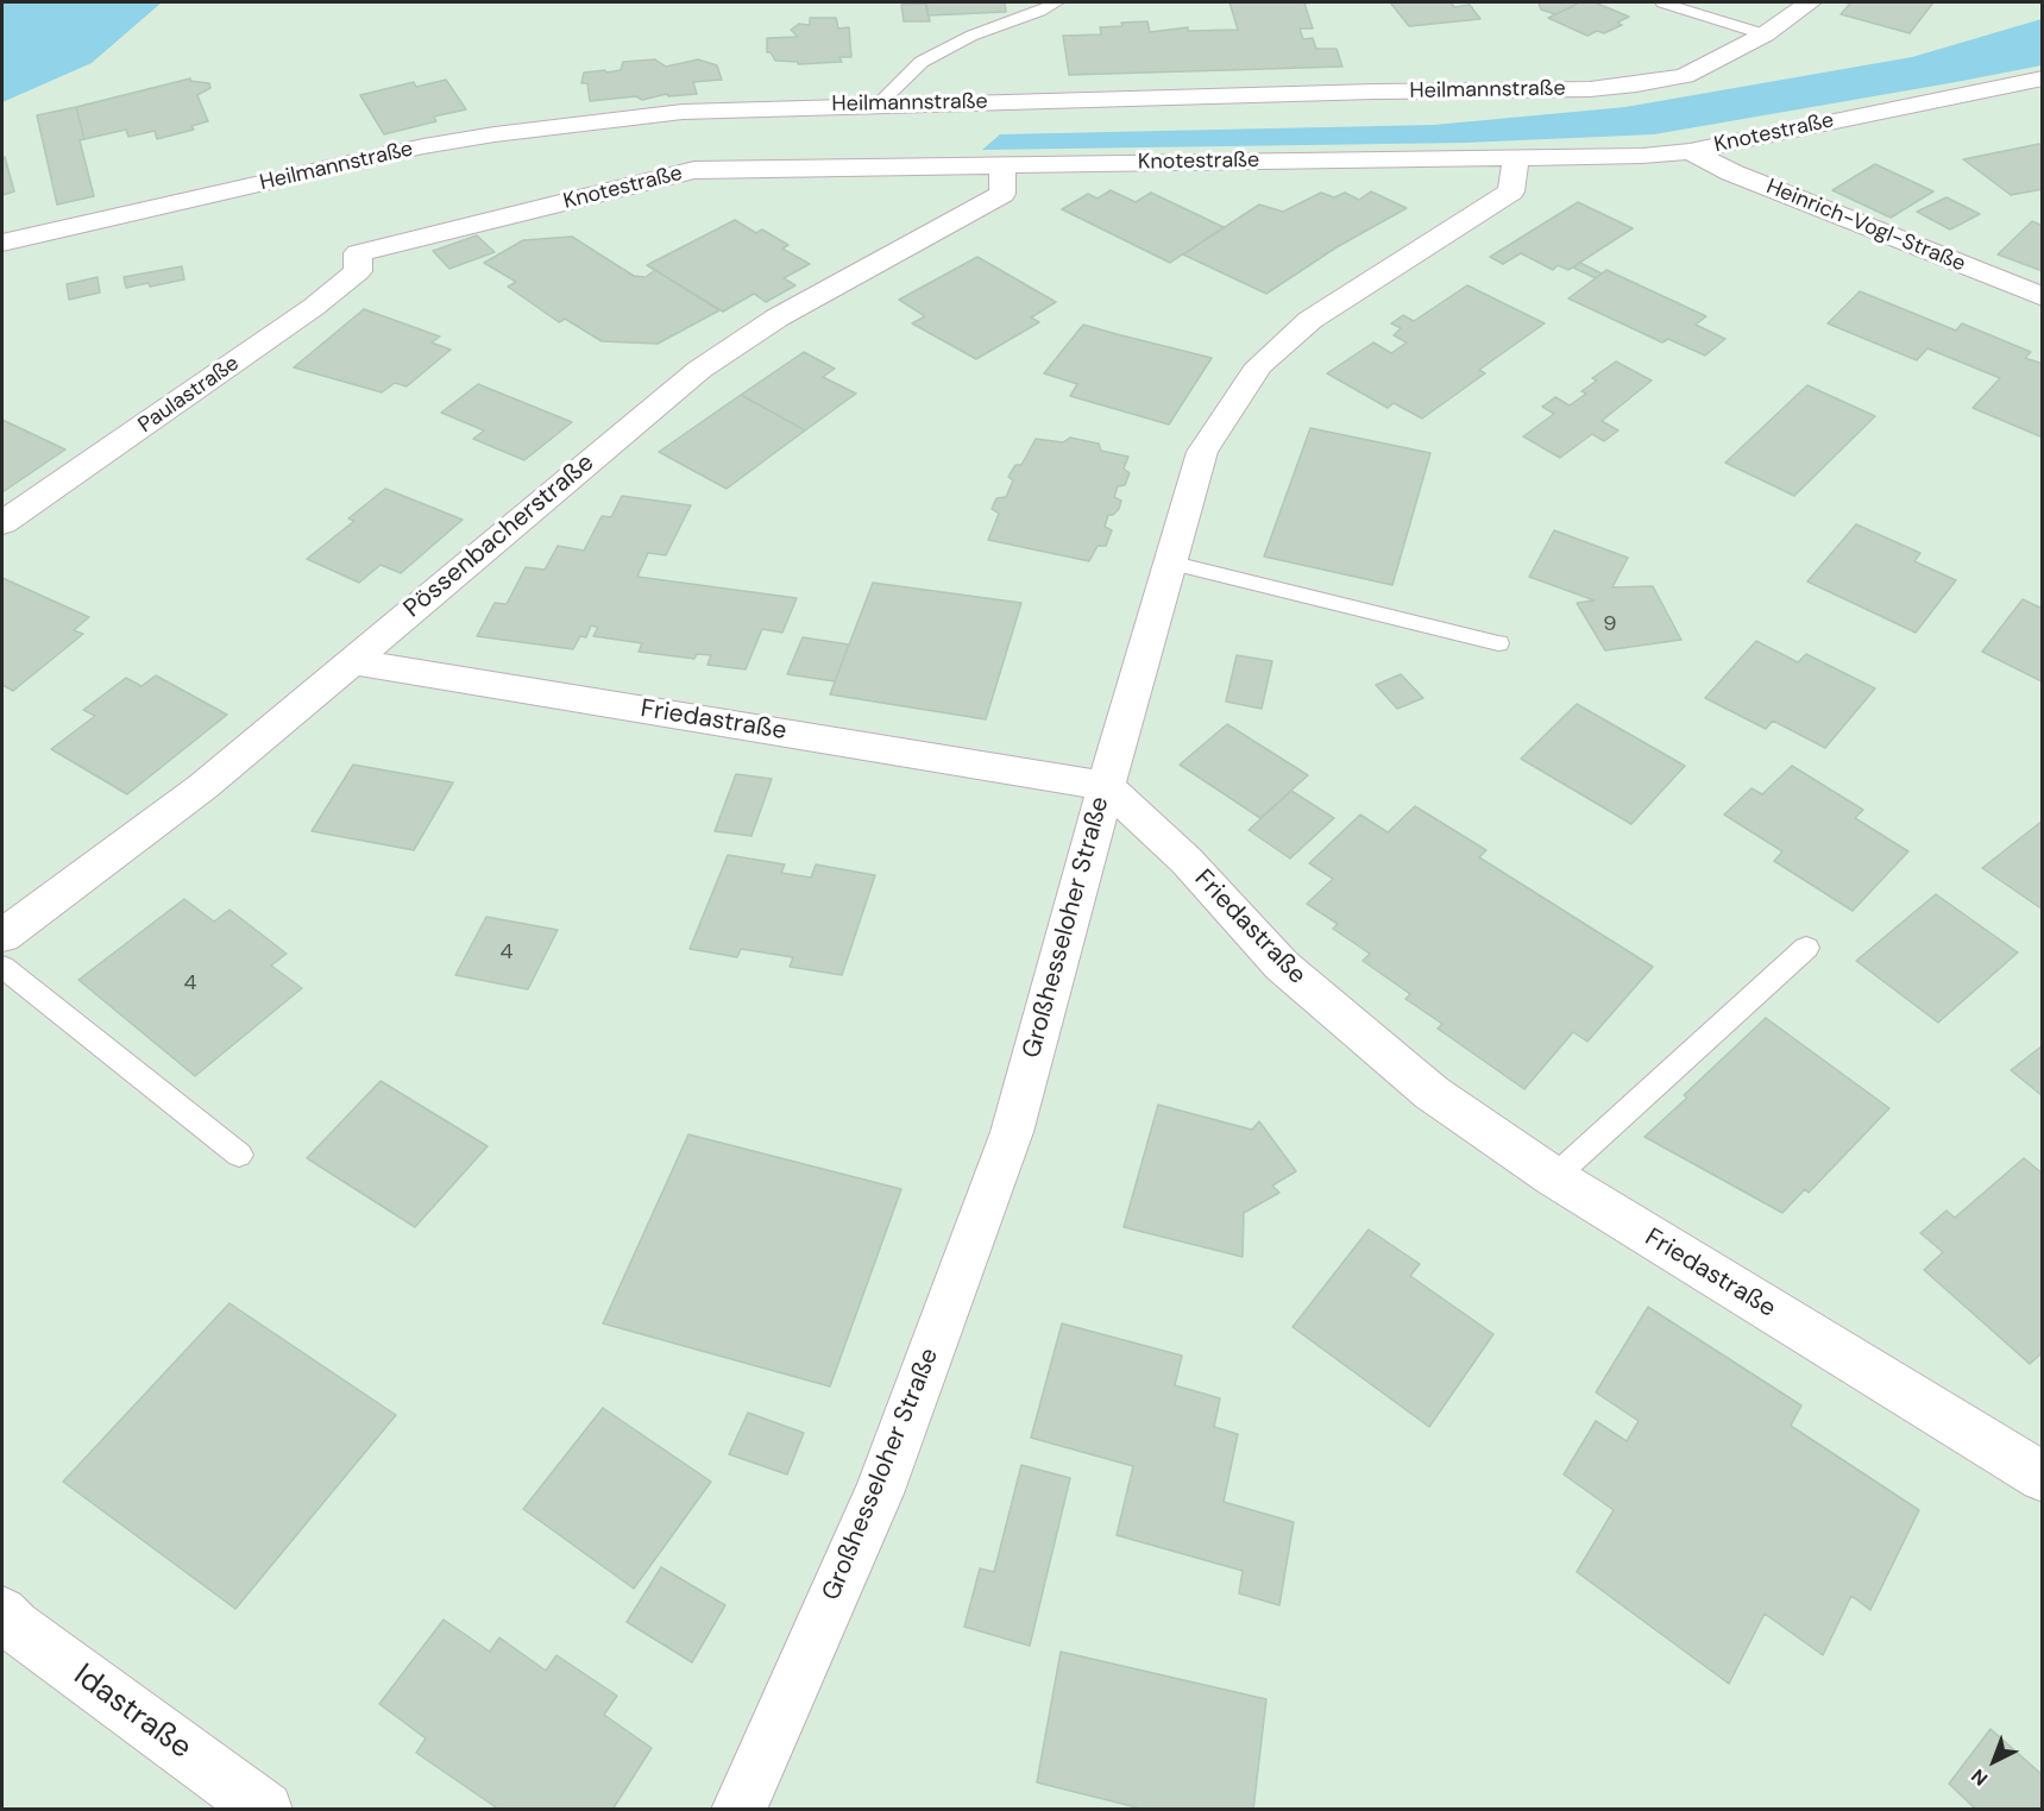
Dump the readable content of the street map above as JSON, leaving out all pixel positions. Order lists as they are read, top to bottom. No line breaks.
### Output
{"streets":{"street":["Heilmannstraße","Knotestraße","Heinrich-Vogl-Straße","Paulastraße","Pössenbacherstraße","Friedastraße","Großhesseloher Straße","Idastraße"]},"crossings":[["Knotestraße","Heinrich-Vogl-Straße"],["Knotestraße","Paulastraße"],["Knotestraße","Pössenbacherstraße"],["Knotestraße","Großhesseloher Straße"],["Pössenbacherstraße","Friedastraße"],["Friedastraße","Großhesseloher Straße"]],"house_numbers":["9","4","4"],"north":"bottom left"}
